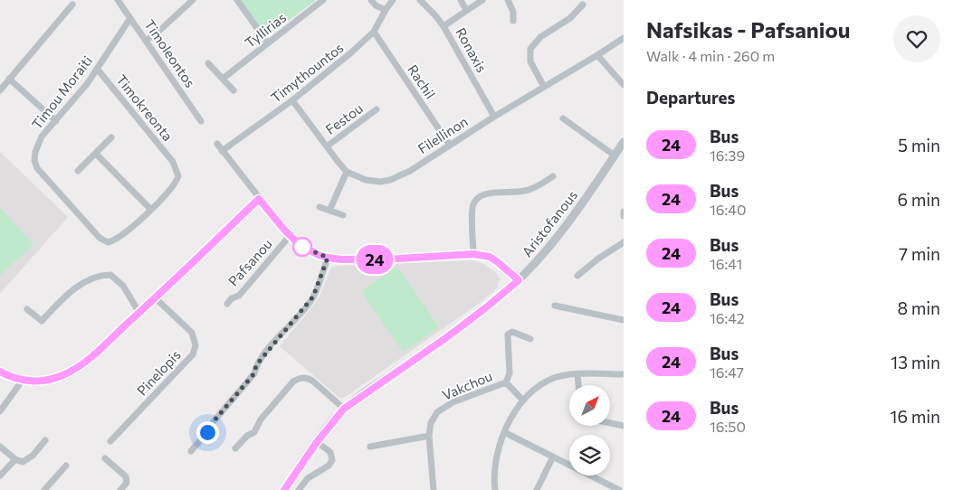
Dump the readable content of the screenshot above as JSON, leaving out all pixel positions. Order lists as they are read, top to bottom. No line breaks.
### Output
{"streets":{"street":["Tyllirias","Ronaxis","Timoleontos","Timythountos","Rachil","Timou Moraiti","Timokreonta","Festou","Filellinon","Aristofanous","Pafsanou","Pinelopis","Vakchou"]},"crossings":[["Ronaxis","Filellinon"],["Timoleontos","Timou Moraiti"],["Timythountos","Rachil"],["Rachil","Filellinon"],["Timou Moraiti","Timokreonta"]],"lines":["bus line 24"],"north":"top right","page":{"on_map":"24","heading":[["Nafsikas - Pafsaniou","Walk · 4 min · 260 m"],"Departures"],"list":[{"mark":"24","name":"Bus","note":"16:39","value":"5 min"},{"mark":"24","name":"Bus","note":"16:40","value":"6 min"},{"mark":"24","name":"Bus","note":"16:41","value":"7 min"},{"mark":"24","name":"Bus","note":"16:42","value":"8 min"},{"mark":"24","name":"Bus","note":"16:47","value":"13 min"},{"mark":"24","name":"Bus","note":"16:50","value":"16 min"}]}}
